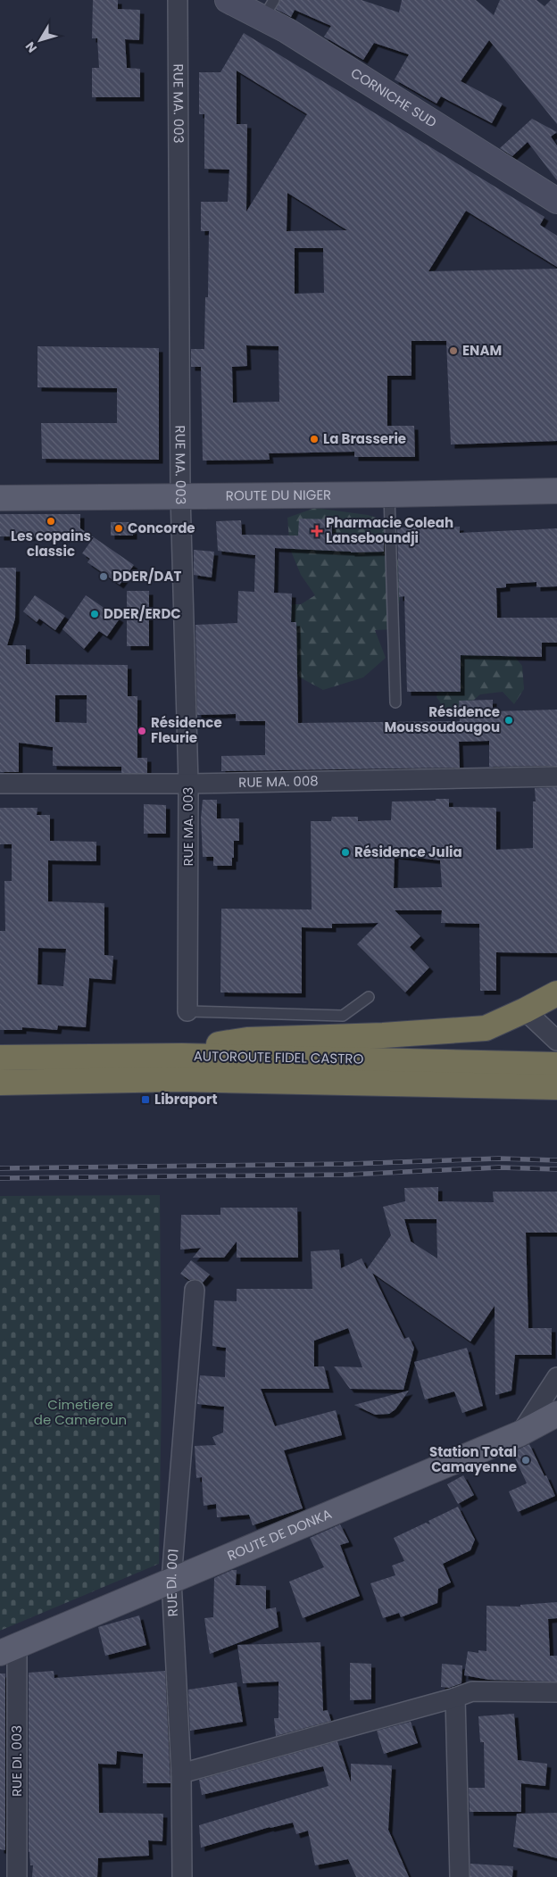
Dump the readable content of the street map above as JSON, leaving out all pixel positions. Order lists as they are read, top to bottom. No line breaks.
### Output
{"streets":{"highway":["AUTOROUTE FIDEL CASTRO"],"main road":["CORNICHE SUD","ROUTE DU NIGER","ROUTE DE DONKA"],"street":["RUE MA. 003","RUE MA. 008","RUE DI. 001","RUE DI. 003"]},"crossings":[["RUE MA. 003","ROUTE DU NIGER"],["RUE MA. 003","RUE MA. 008"],["ROUTE DE DONKA","RUE DI. 001"],["ROUTE DE DONKA","RUE DI. 003"]],"parks":["Cimetiere de Cameroun"],"places":{"other":["ENAM","La Brasserie","Les copains classic","Concorde","DDER/DAT","DDER/ERDC","Résidence Moussoudougou","Résidence Fleurie","Résidence Julia","Station Total Camayenne"],"health":["Pharmacie Coleah Lanseboundji"],"transit":["Libraport"]},"north":"bottom left"}
